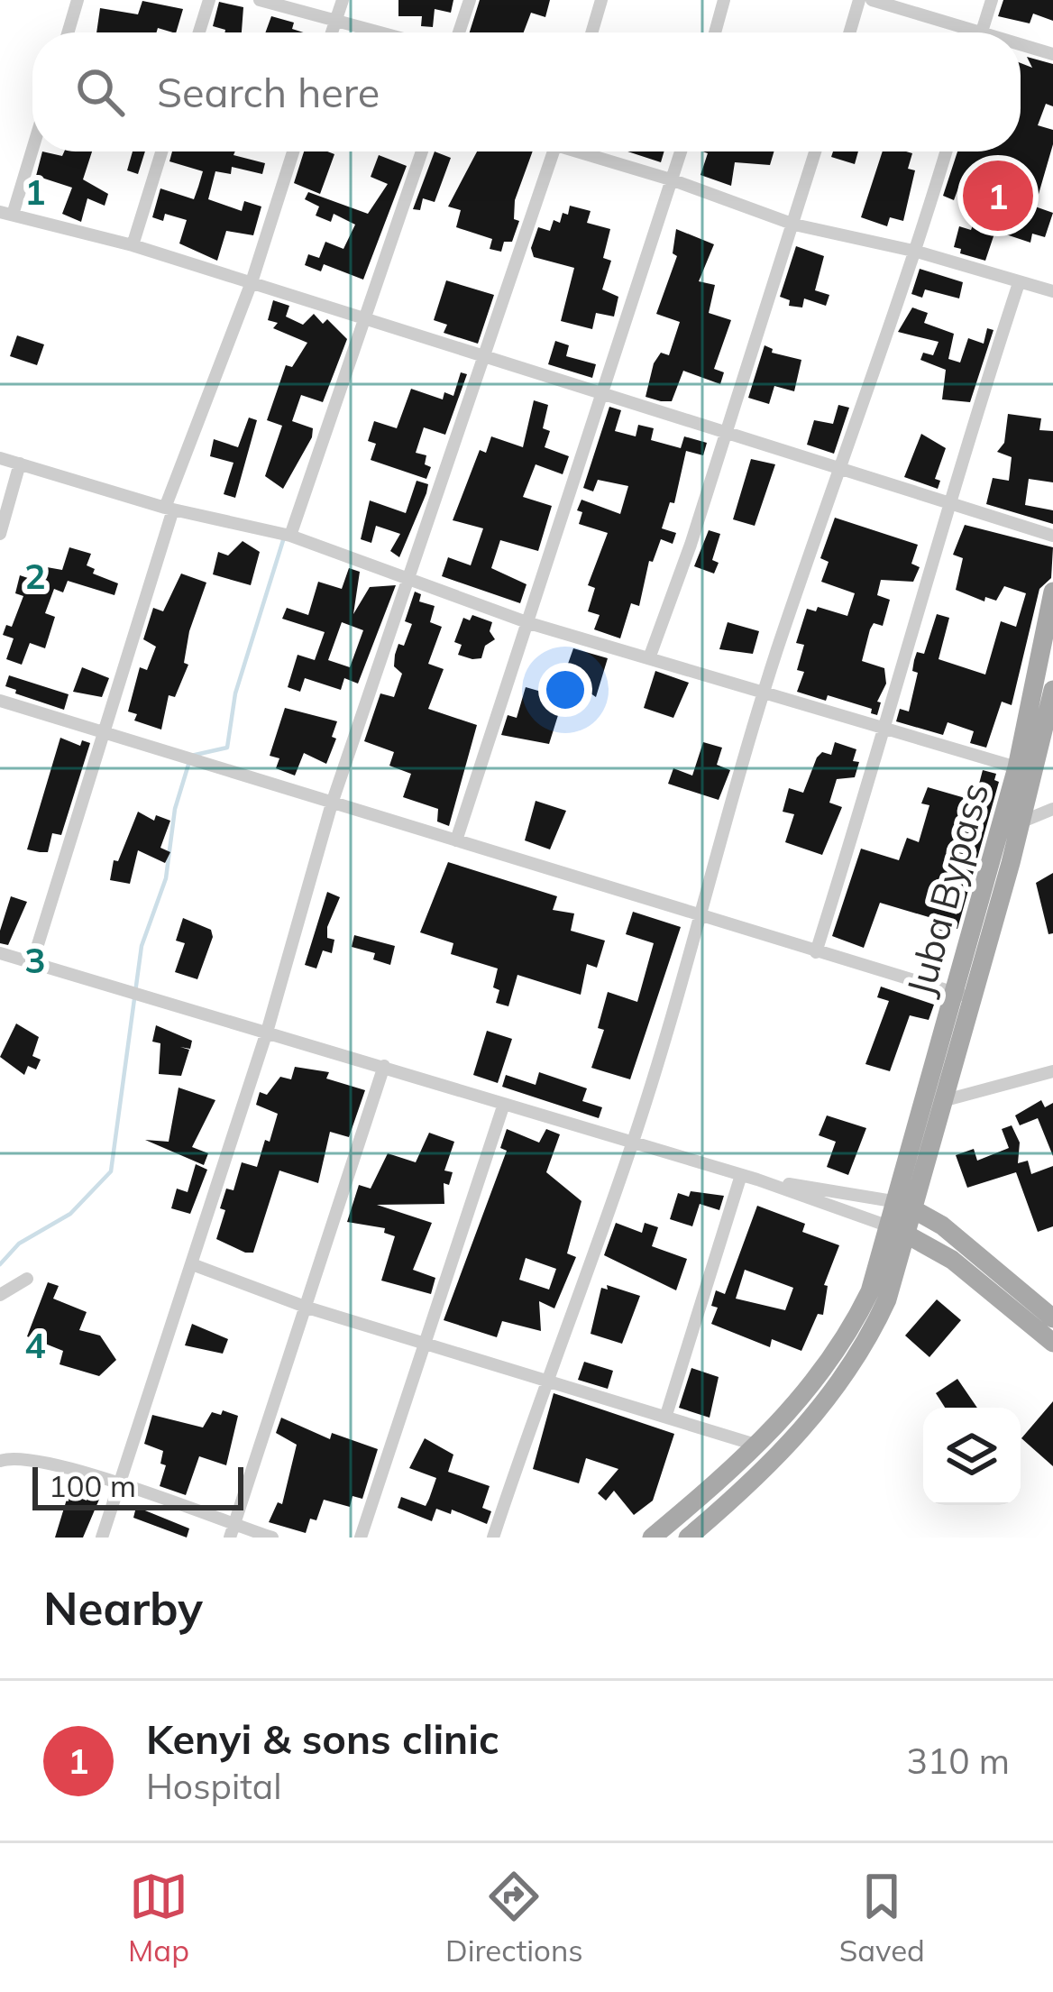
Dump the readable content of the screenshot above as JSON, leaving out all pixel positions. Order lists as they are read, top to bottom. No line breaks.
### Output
{"streets":{"main road":["Juba Bypass"]},"scale_bar":"100 m","page":{"search":"Search here","pins":"1","scale":"100 m","heading":"Nearby","list":[{"mark":"1","name":"Kenyi & sons clinic","note":"Hospital","value":"310 m"}],"nav":["Map","Directions","Saved"]},"grid":{"rows":["1","2","3","4"]}}
